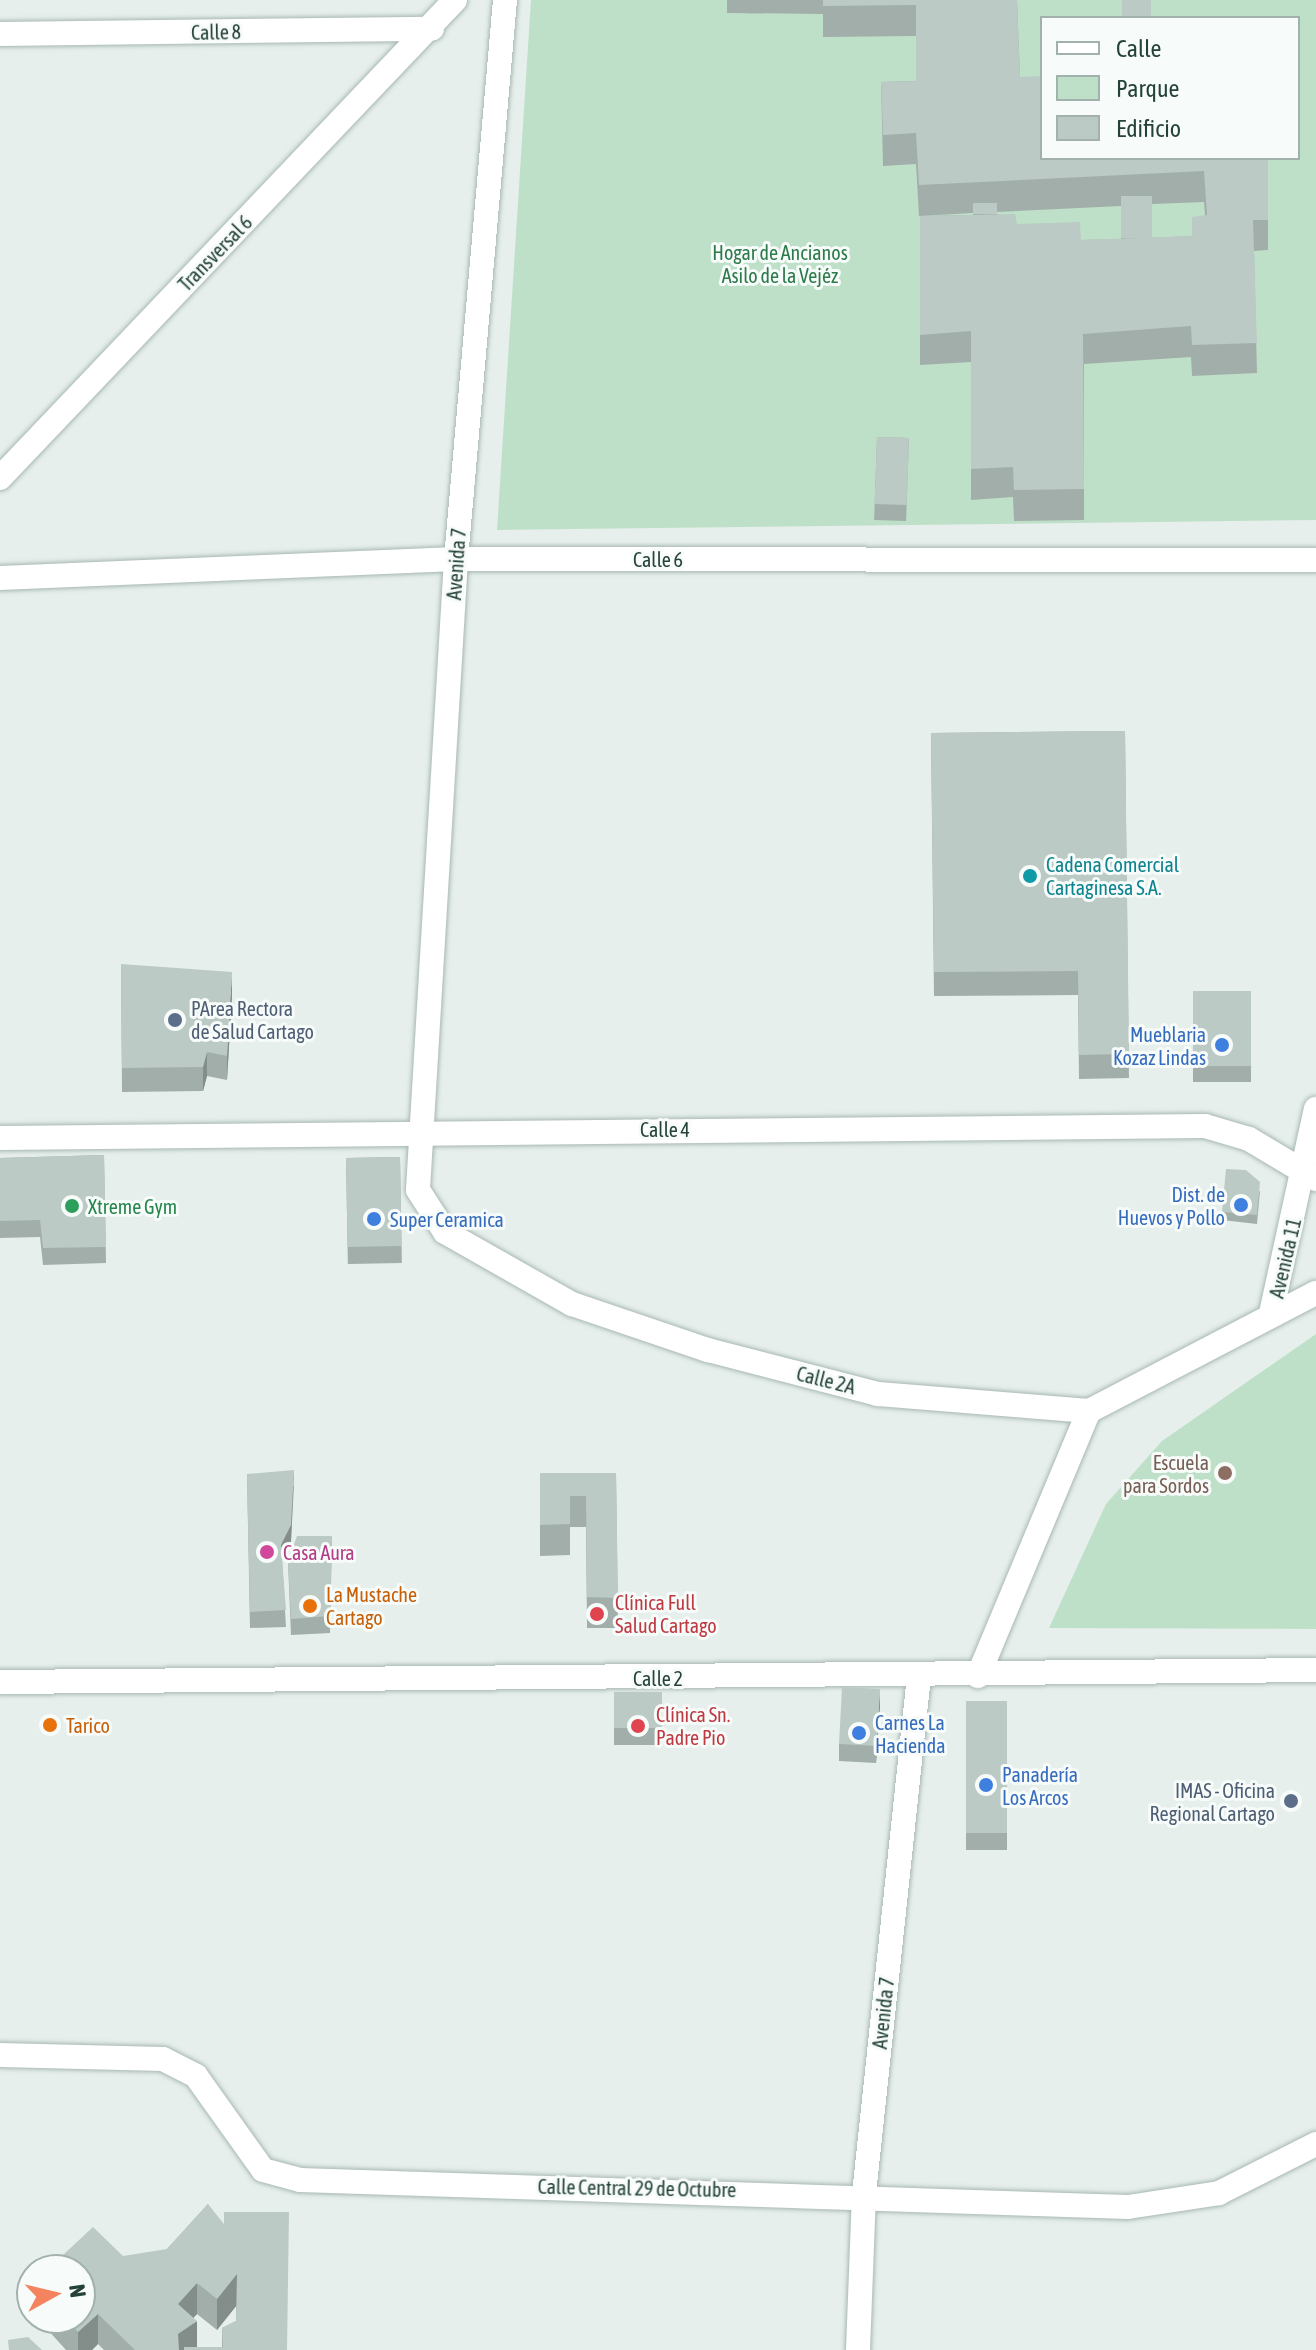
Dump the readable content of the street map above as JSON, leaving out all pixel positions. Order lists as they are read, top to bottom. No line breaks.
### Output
{"streets":{"street":["Calle 8","Transversal 6","Calle 6","Avenida 7","Calle 4","Avenida 11","Calle 2A","Calle 2","Calle Central 29 de Octubre"]},"crossings":[["Calle 8","Transversal 6"],["Calle 6","Avenida 7"],["Avenida 7","Calle 4"],["Avenida 7","Calle 2A"],["Avenida 7","Calle 2"],["Avenida 7","Calle Central 29 de Octubre"],["Calle 4","Avenida 11"],["Calle 4","Calle 2A"]],"parks":["Hogar de Ancianos Asilo de la Vejéz"],"places":["Cadena Comercial Cartaginesa S.A.","PArea Rectora de Salud Cartago","Mueblaria Kozaz Lindas","Dist. de Huevos y Pollo","Xtreme Gym","Super Ceramica","Escuela para Sordos","Casa Aura","La Mustache Cartago","Clínica Full Salud Cartago","Tarico","Clínica Sn. Padre Pio","Carnes La Hacienda","Panadería Los Arcos","IMAS - Oficina Regional Cartago"],"legend":["Calle","Parque","Edificio"],"north":"right"}
